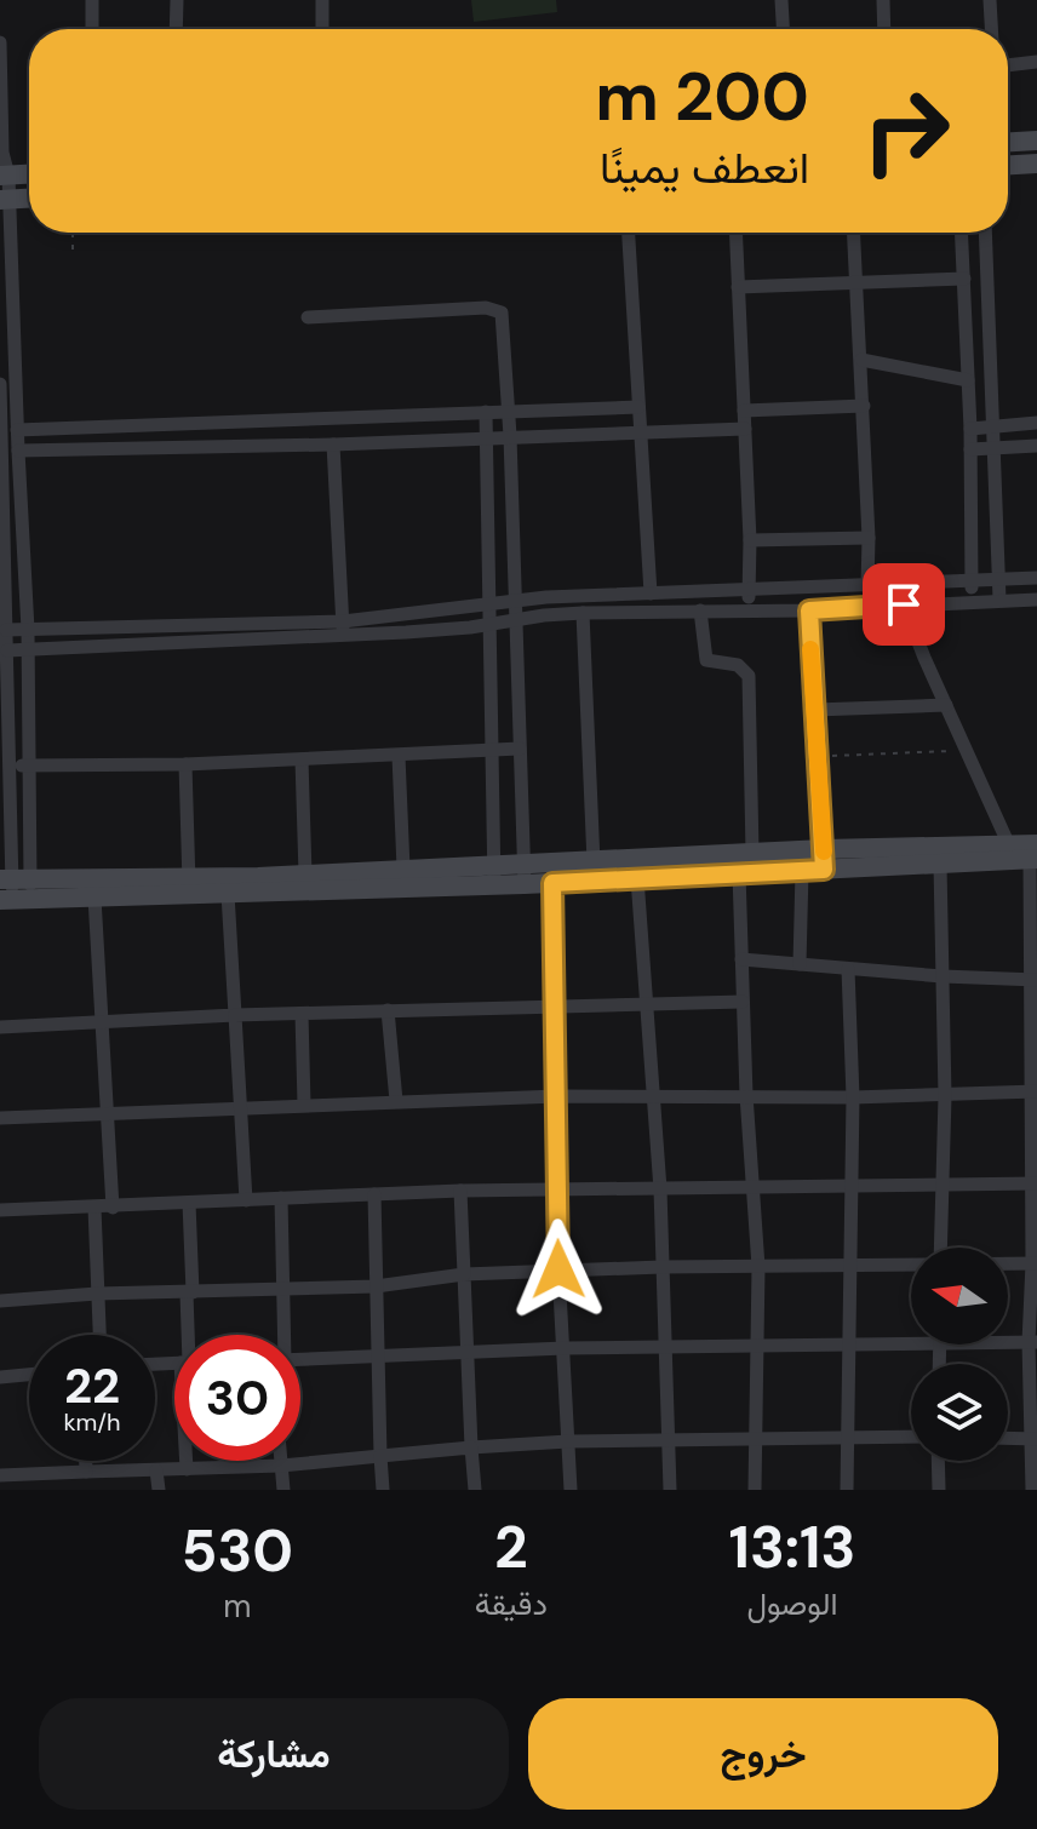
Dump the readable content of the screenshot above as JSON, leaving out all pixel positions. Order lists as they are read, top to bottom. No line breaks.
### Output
{"north":"left","page":{"turn":["200 m","انعطف يمينًا"],"speed":"22 km/h","limit":"30","eta":["13:13","الوصول","2","دقيقة","530","m"],"buttons":["خروج","مشاركة"]}}
